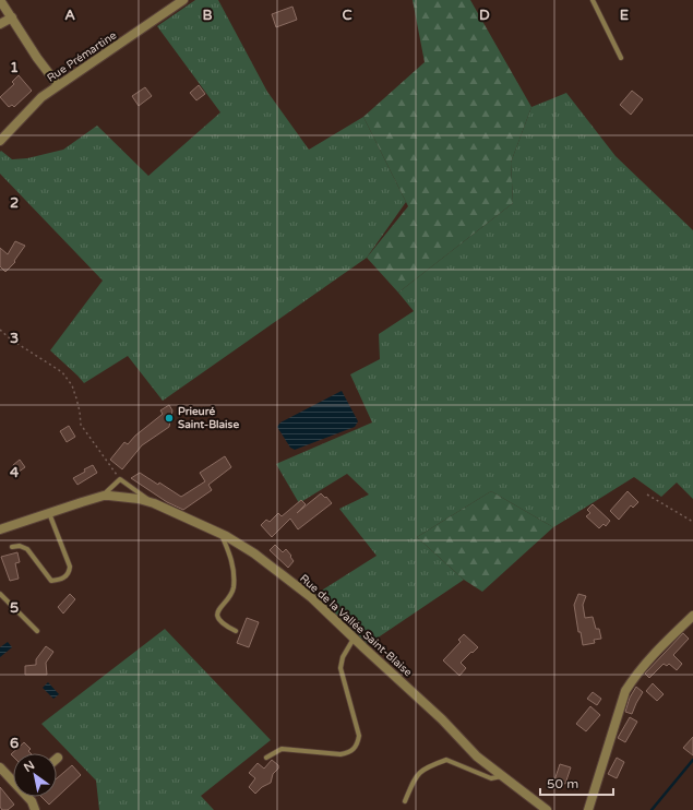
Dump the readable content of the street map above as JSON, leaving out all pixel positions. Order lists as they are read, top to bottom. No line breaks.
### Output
{"streets":{"street":["Rue Prémartine","Rue de la Vallée Saint-Blaise"]},"places":["Prieuré Saint-Blaise"],"scale_bar":"50 m","north":"top left","grid":{"columns":["A","B","C","D","E"],"rows":["1","2","3","4","5","6"]}}
